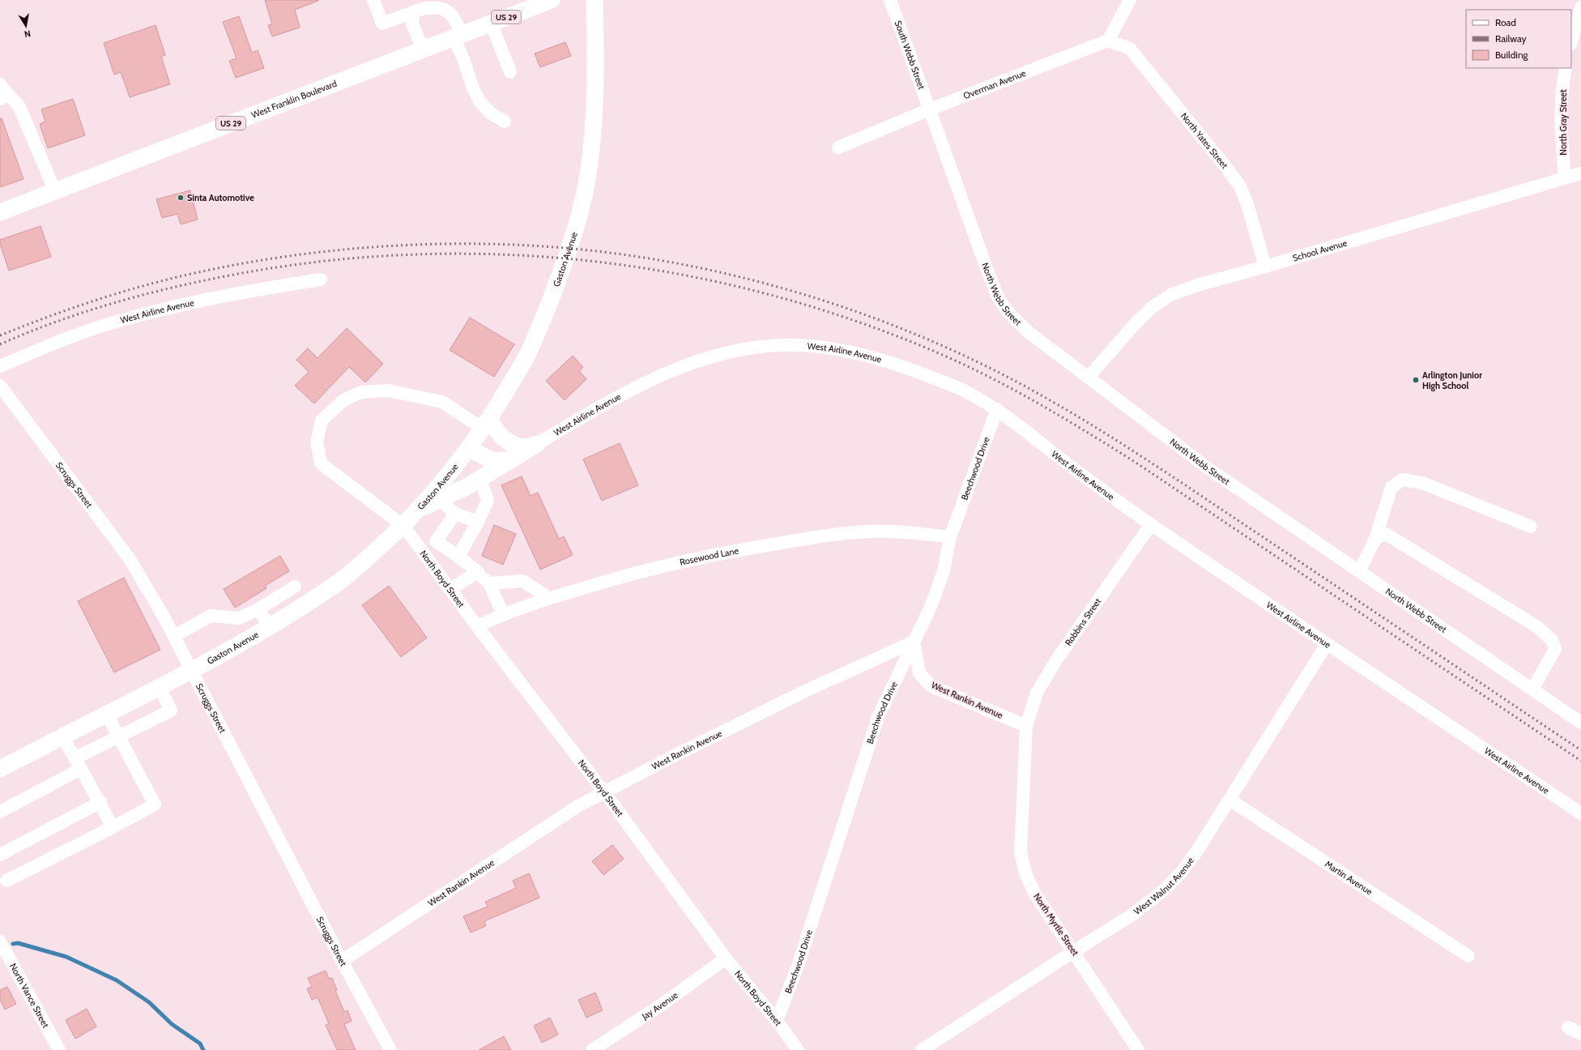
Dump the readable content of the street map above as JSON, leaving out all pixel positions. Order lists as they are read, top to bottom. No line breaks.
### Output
{"streets":{"main road":["US 29","West Franklin Boulevard","Gaston Avenue"],"street":["South Webb Street","Overman Avenue","North Gray Street","North Yates Street","School Avenue","North Webb Street","West Airline Avenue","Beechwood Drive","Scruggs Street","Rosewood Lane","North Boyd Street","Robbins Street","West Rankin Avenue","Martin Avenue","West Walnut Avenue","North Myrtle Street","North Vance Street","Jay Avenue"]},"crossings":[["South Webb Street","Overman Avenue"],["South Webb Street","North Webb Street"],["Overman Avenue","North Yates Street"],["Overman Avenue","North Webb Street"],["North Gray Street","School Avenue"],["North Yates Street","School Avenue"],["School Avenue","North Webb Street"],["Gaston Avenue","Scruggs Street"],["Gaston Avenue","North Boyd Street"],["West Airline Avenue","Beechwood Drive"],["West Airline Avenue","Robbins Street"],["West Airline Avenue","West Walnut Avenue"],["Beechwood Drive","Rosewood Lane"],["Beechwood Drive","North Boyd Street"],["Beechwood Drive","West Rankin Avenue"],["Scruggs Street","West Rankin Avenue"],["Rosewood Lane","North Boyd Street"],["North Boyd Street","West Rankin Avenue"],["North Boyd Street","Jay Avenue"],["Robbins Street","West Rankin Avenue"],["Robbins Street","North Myrtle Street"],["West Rankin Avenue","North Myrtle Street"],["Martin Avenue","West Walnut Avenue"],["West Walnut Avenue","North Myrtle Street"]],"places":["Sinta Automotive","Arlington Junior High School"],"legend":["Road","Railway","Building"],"north":"bottom"}
